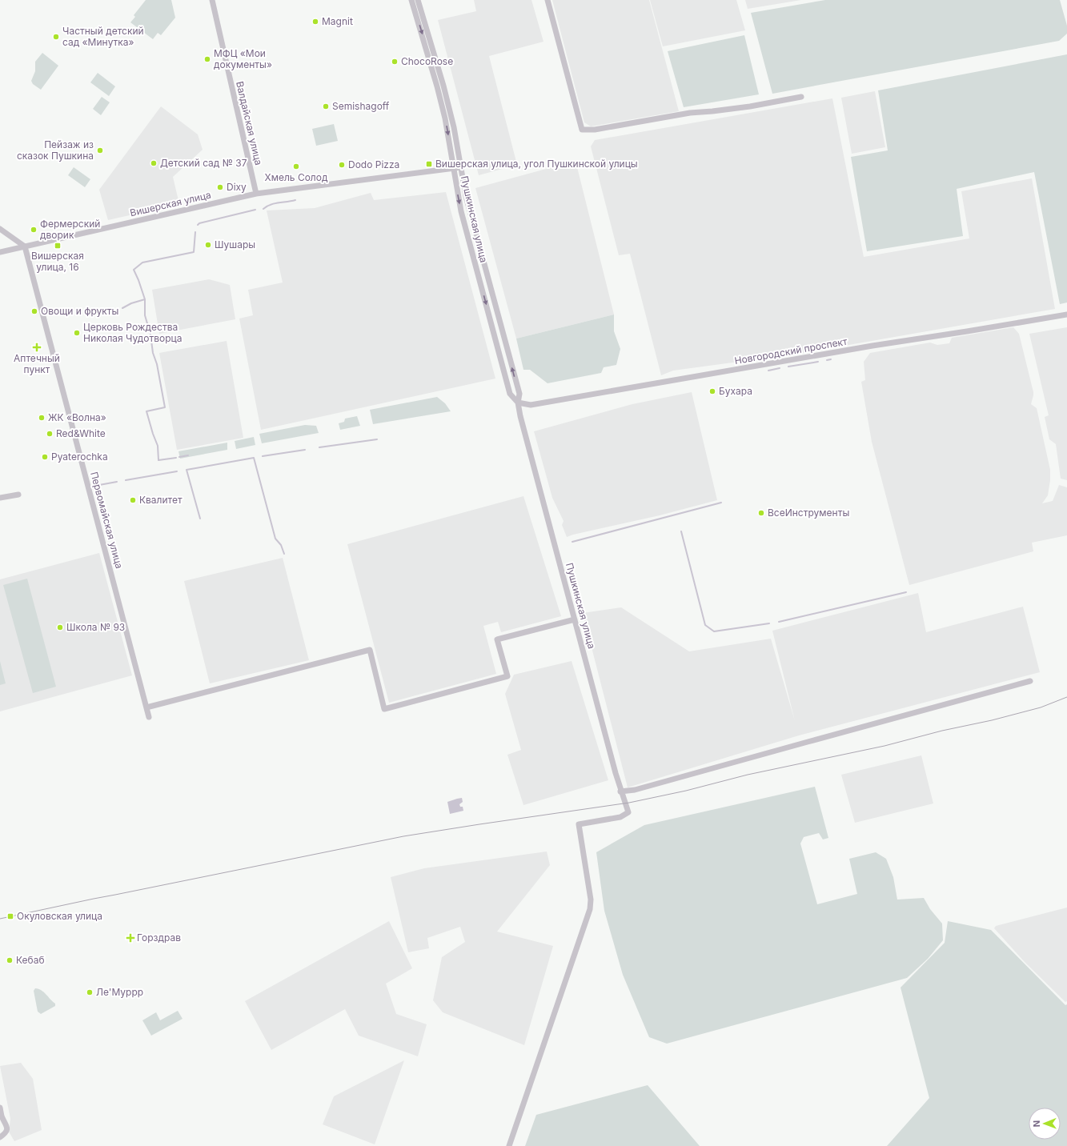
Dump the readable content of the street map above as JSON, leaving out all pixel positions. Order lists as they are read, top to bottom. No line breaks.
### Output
{"streets":{"street":["Валдайская улица","Вишерская улица","Пушкинская улица","Новгородский проспект","Первомайская улица"]},"crossings":[["Валдайская улица","Вишерская улица"],["Вишерская улица","Пушкинская улица"],["Вишерская улица","Первомайская улица"],["Пушкинская улица","Новгородский проспект"]],"places":{"other":["Magnit","Частный детский сад «Минутка»","МФЦ «Мои документы»","ChocoRose","Semishagoff","Пейзаж из сказок Пушкина","Детский сад № 37","Dodo Pizza","Хмель Солод","Dixy","Фермерский дворик","Шушары","Овощи и фрукты","Церковь Рождества Николая Чудотворца","Бухара","ЖК «Волна»","Red&White","Pyaterochka","Квалитет","ВсеИнструменты","Школа № 93","Кебаб","Ле'Муррр"],"transit":["Вишерская улица, угол Пушкинской улицы","Вишерская улица, 16","Окуловская улица"],"health":["Аптечный пункт","Горздрав"]},"north":"left"}
